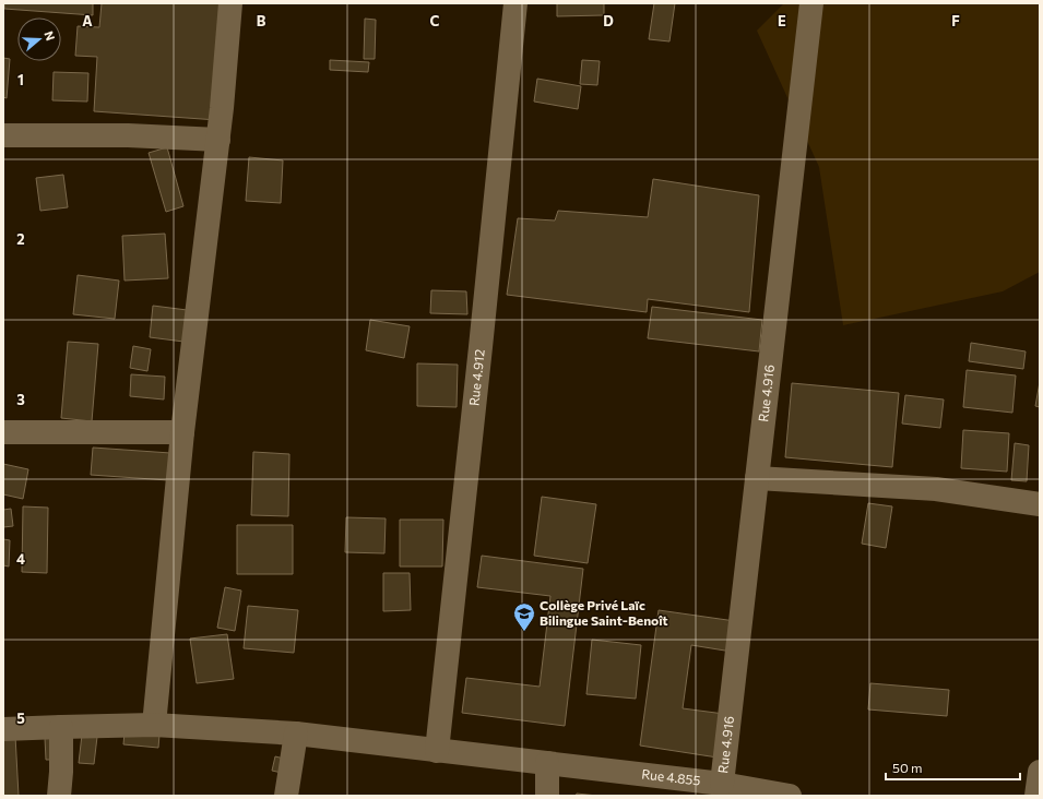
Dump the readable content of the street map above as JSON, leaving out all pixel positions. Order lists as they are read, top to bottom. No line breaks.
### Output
{"streets":{"street":["Rue 4.912","Rue 4.916","Rue 4.855"]},"crossings":[["Rue 4.912","Rue 4.855"],["Rue 4.916","Rue 4.855"]],"places":{"school or university":["Collège Privé Laïc Bilingue Saint-Benoît"]},"scale_bar":"50 m","north":"right","grid":{"columns":["A","B","C","D","E","F"],"rows":["1","2","3","4","5"]}}
